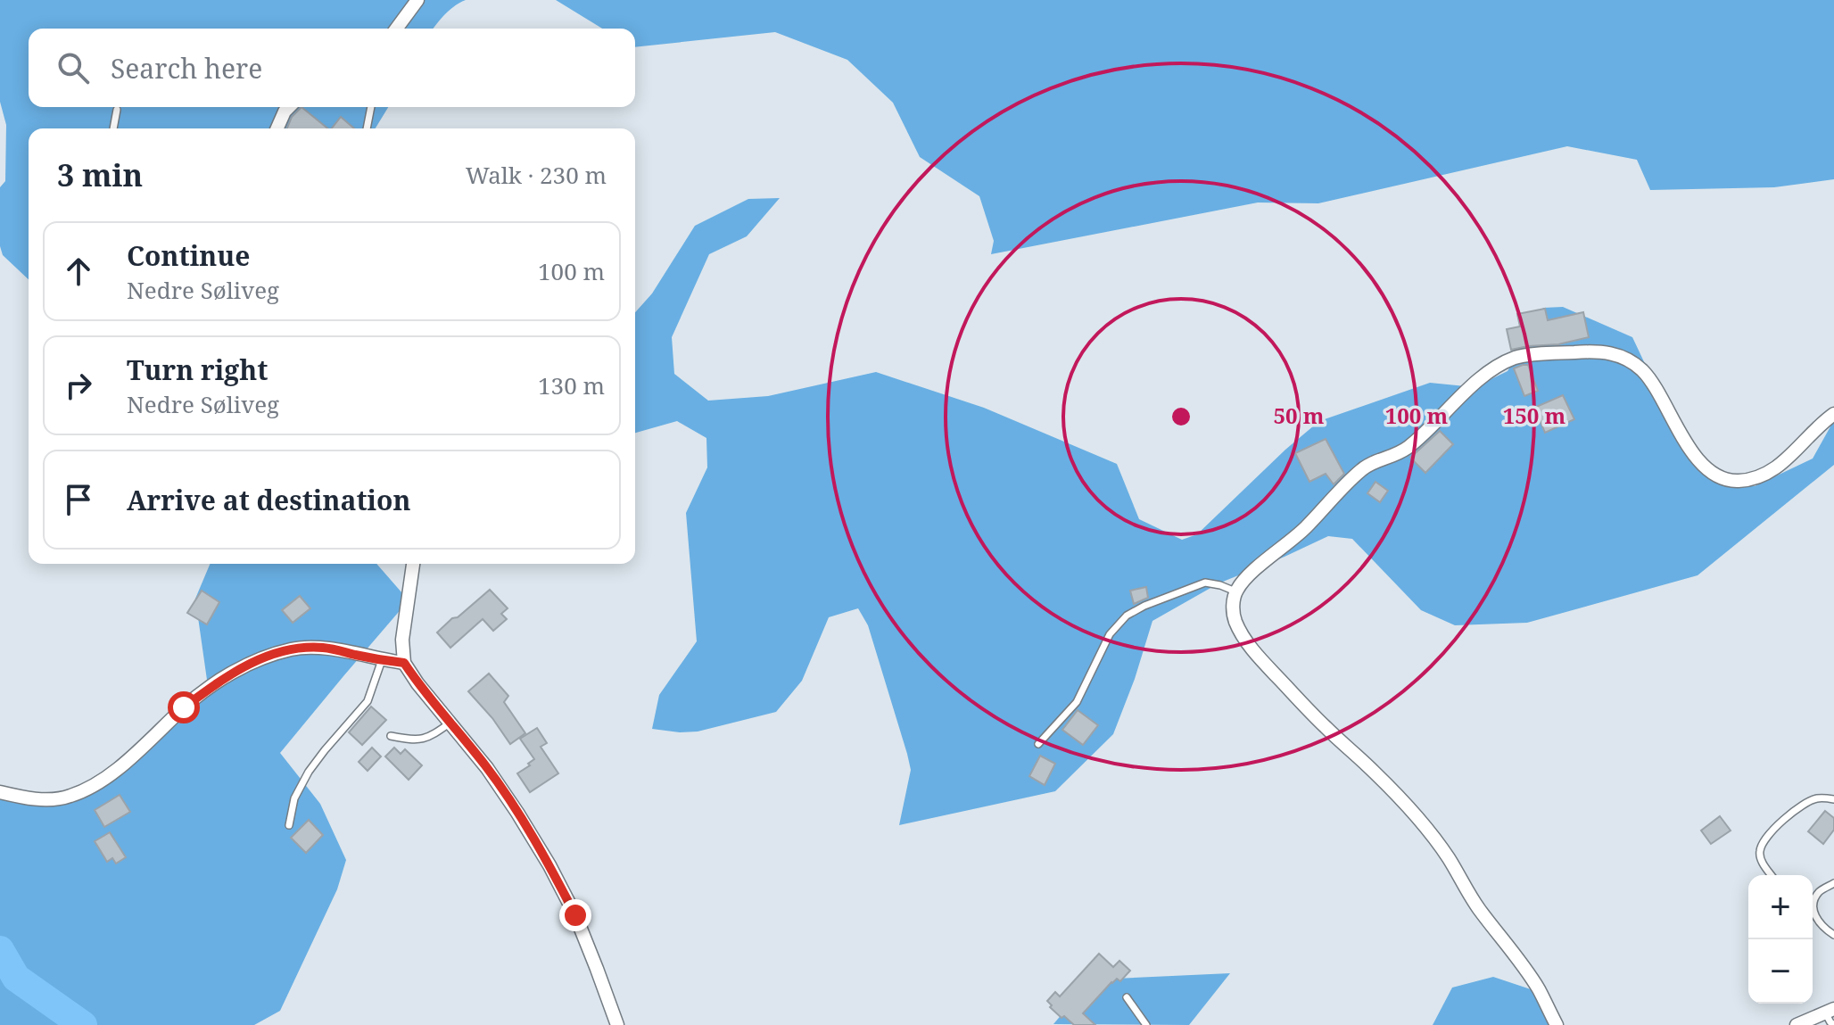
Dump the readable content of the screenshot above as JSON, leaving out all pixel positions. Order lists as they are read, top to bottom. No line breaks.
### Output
{"page":{"search":"Search here","heading":["3 min","Walk · 230 m"],"list":[["Continue","Nedre Søliveg","100 m"],["Turn right","Nedre Søliveg","130 m"],"Arrive at destination"],"map_buttons":["+","−"]},"rings":["50 m","100 m","150 m"]}
